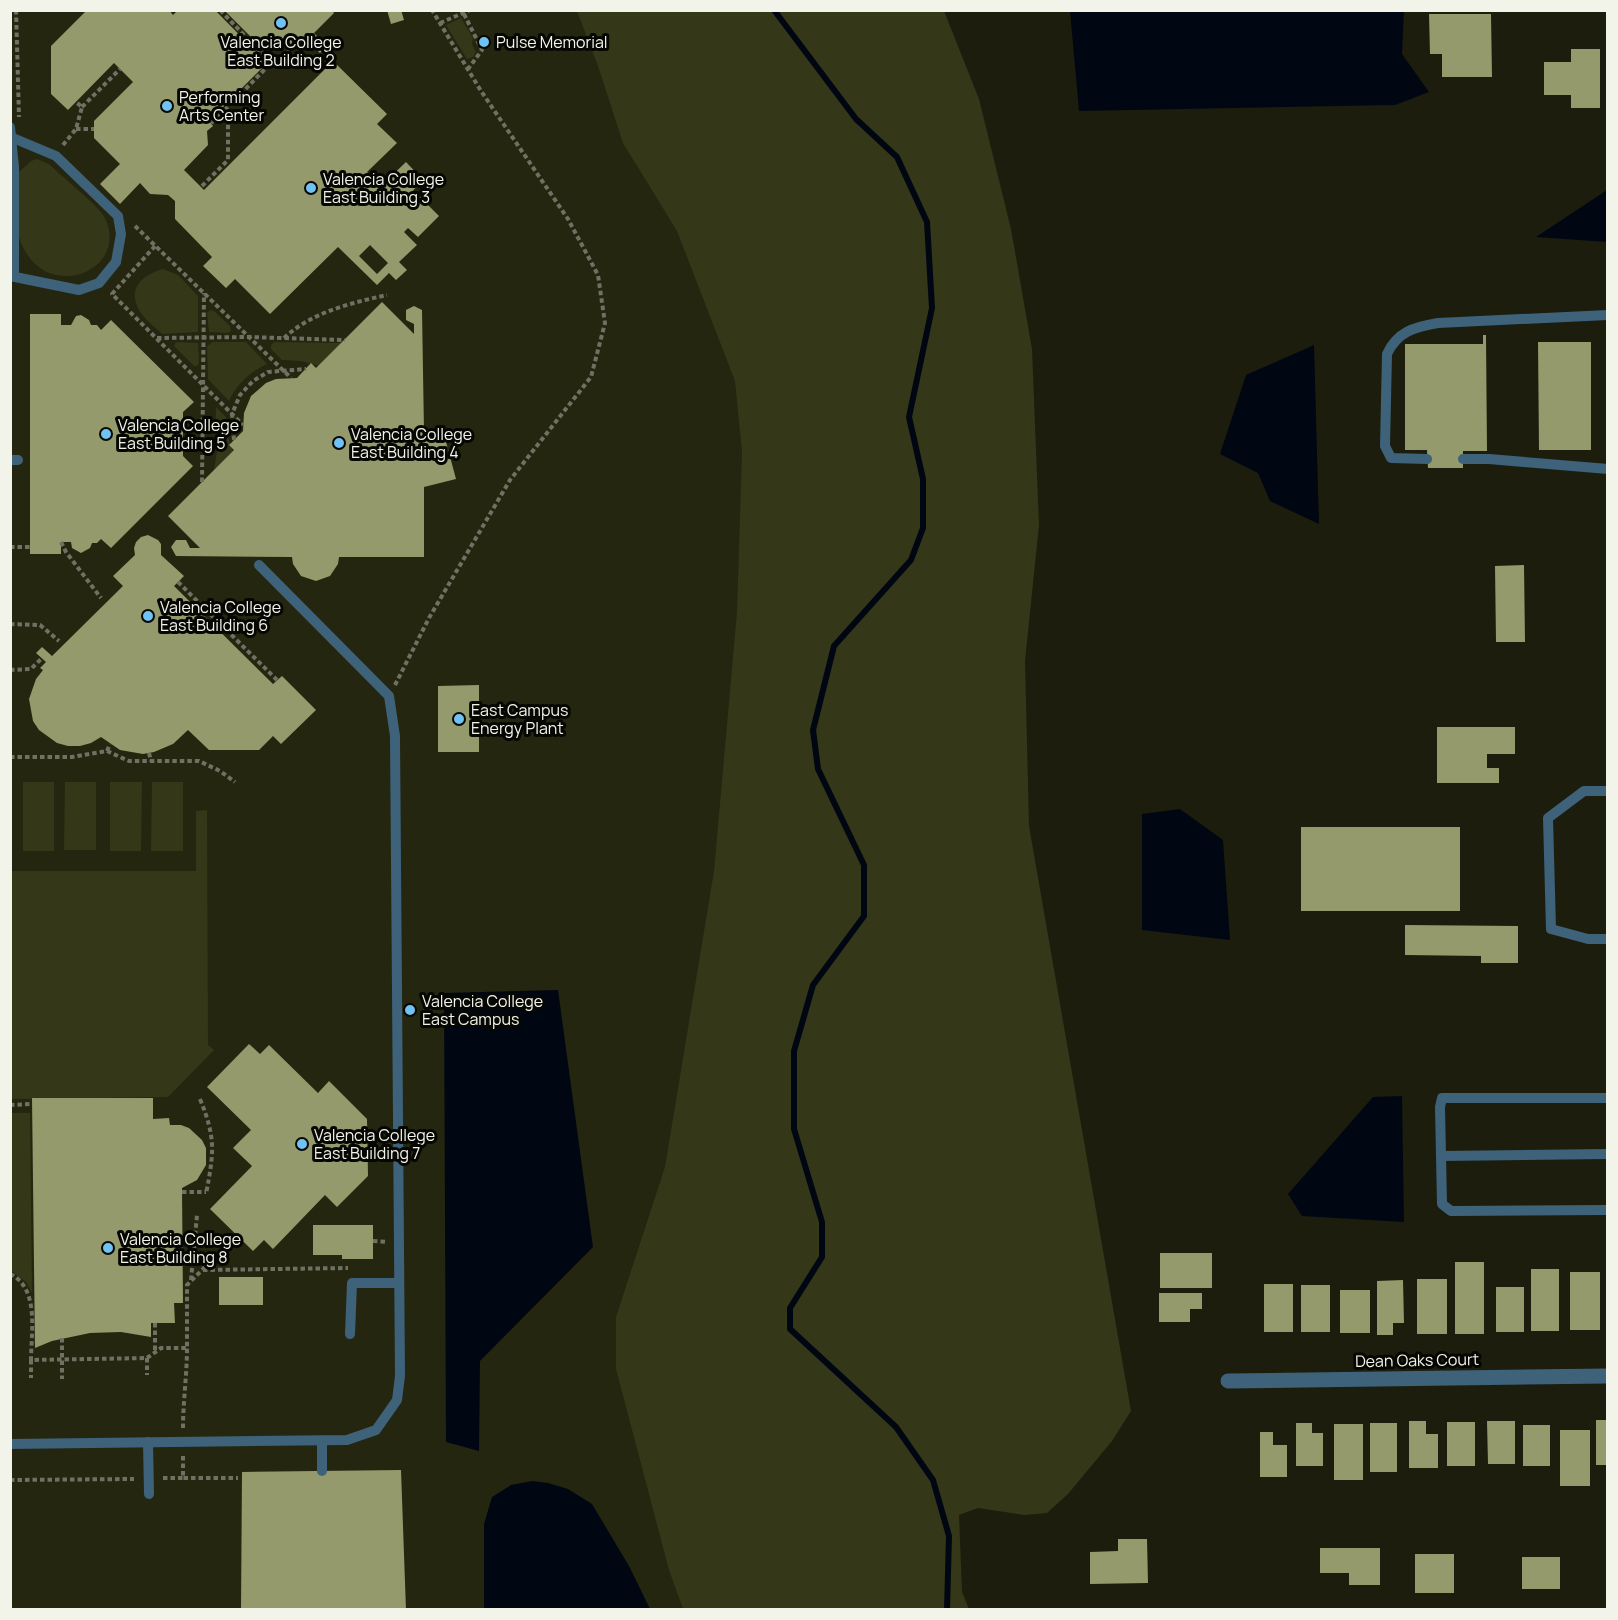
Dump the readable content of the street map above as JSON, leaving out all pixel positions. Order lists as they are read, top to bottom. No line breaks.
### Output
{"streets":{"street":["Dean Oaks Court"]},"places":["Valencia College East Building 2","Pulse Memorial","Performing Arts Center","Valencia College East Building 3","Valencia College East Building 5","Valencia College East Building 4","Valencia College East Building 6","East Campus Energy Plant","Valencia College East Campus","Valencia College East Building 7","Valencia College East Building 8"]}
